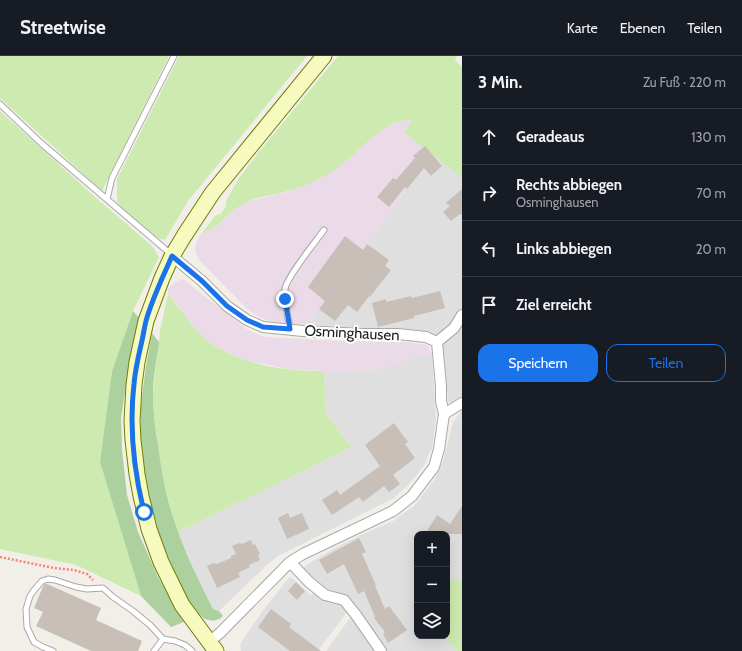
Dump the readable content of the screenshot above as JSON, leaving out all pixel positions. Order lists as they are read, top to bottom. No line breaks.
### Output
{"streets":{"street":["Osminghausen"]},"page":{"header":"Streetwise","nav":["Karte","Ebenen","Teilen"],"heading":["3 Min.","Zu Fuß · 220 m"],"list":[["Geradeaus","130 m"],["Rechts abbiegen","Osminghausen","70 m"],["Links abbiegen","20 m"],"Ziel erreicht"],"buttons":["Speichern","Teilen"],"map_buttons":["+","−"]}}
